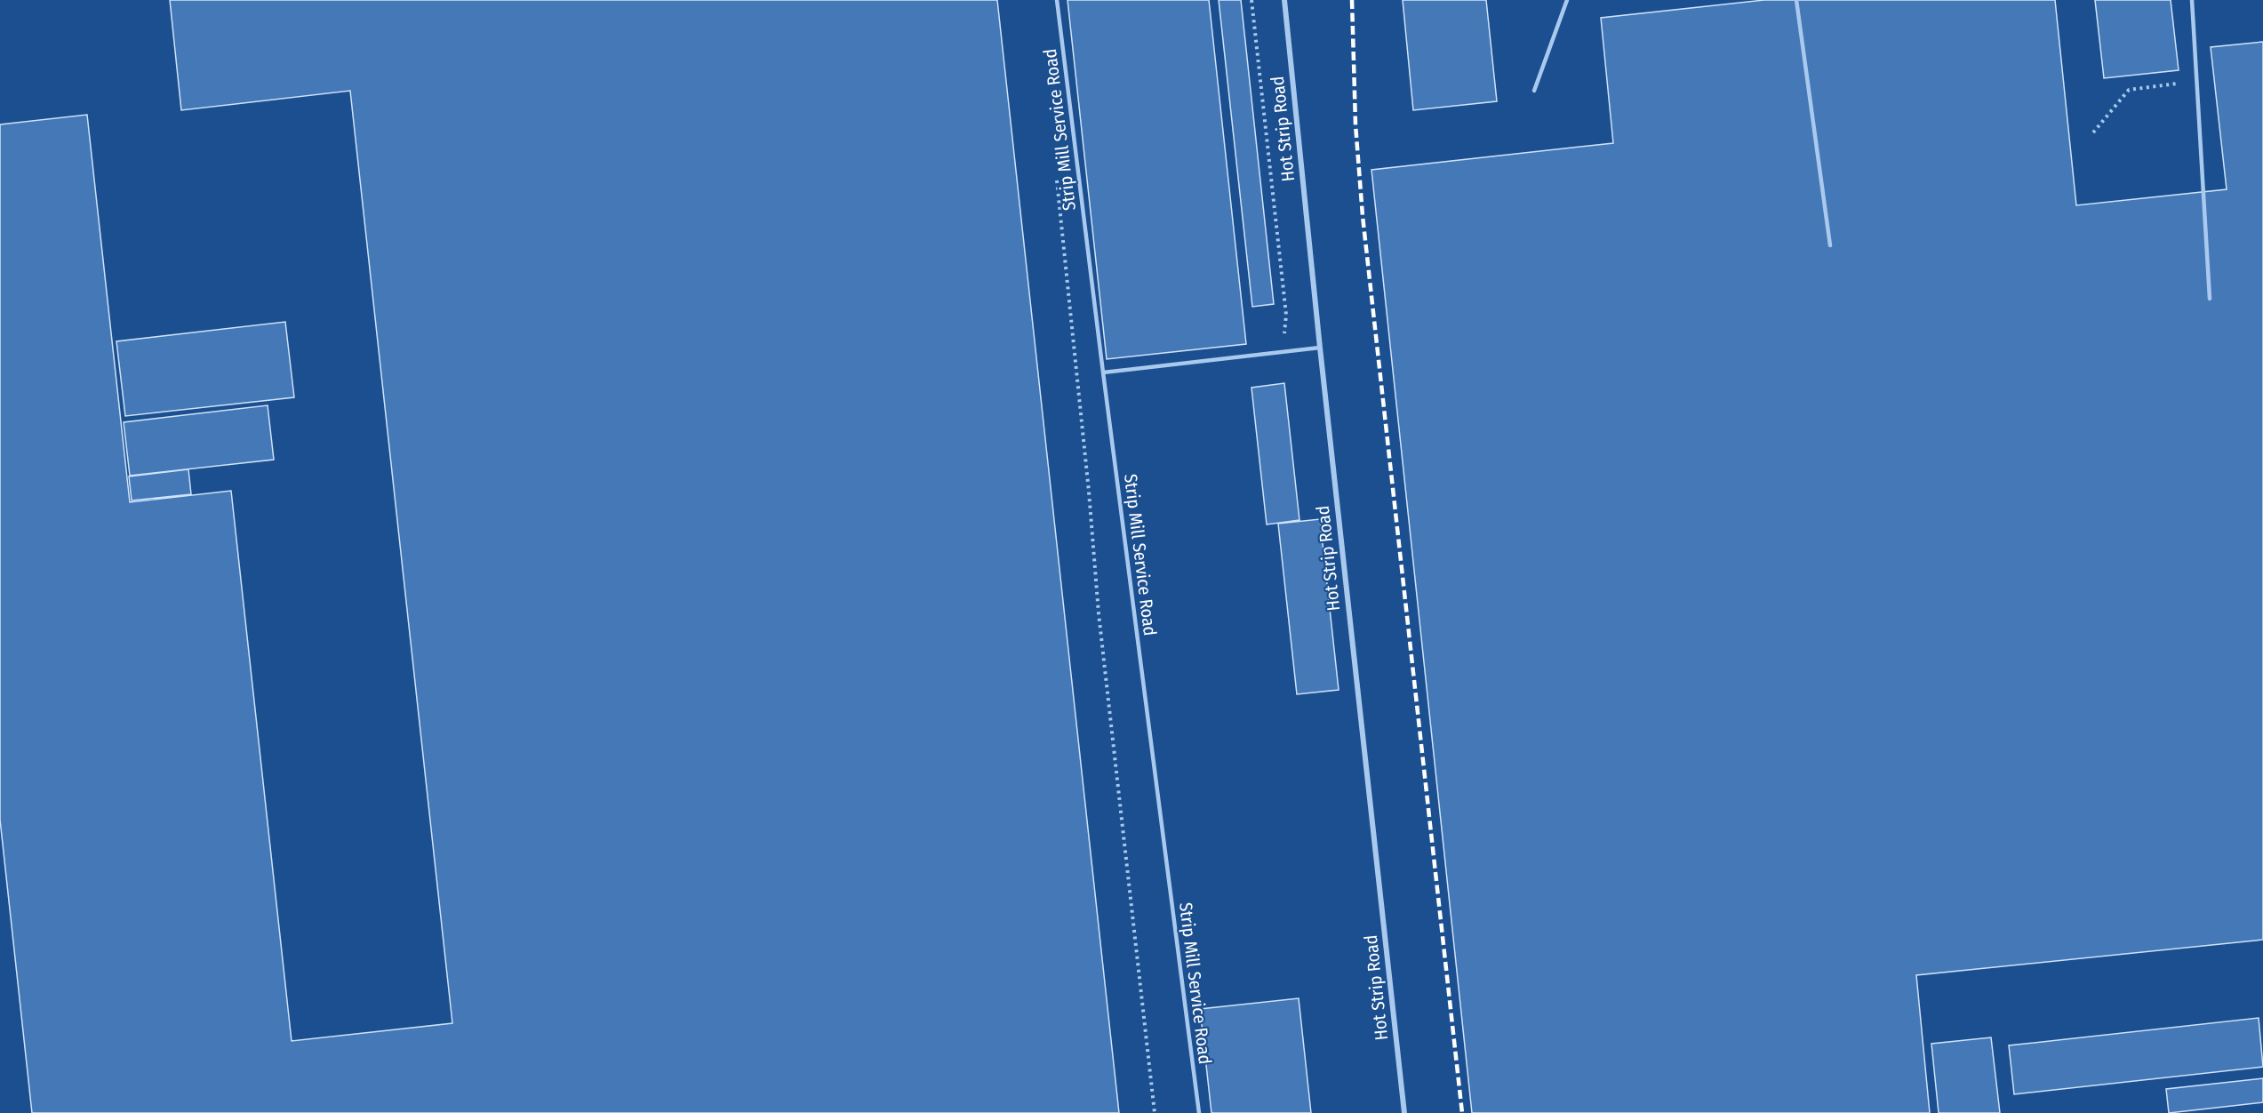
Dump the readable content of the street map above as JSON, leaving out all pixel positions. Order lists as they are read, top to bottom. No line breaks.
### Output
{"streets":{"street":["Hot Strip Road"],"lane":["Strip Mill Service Road"]}}
